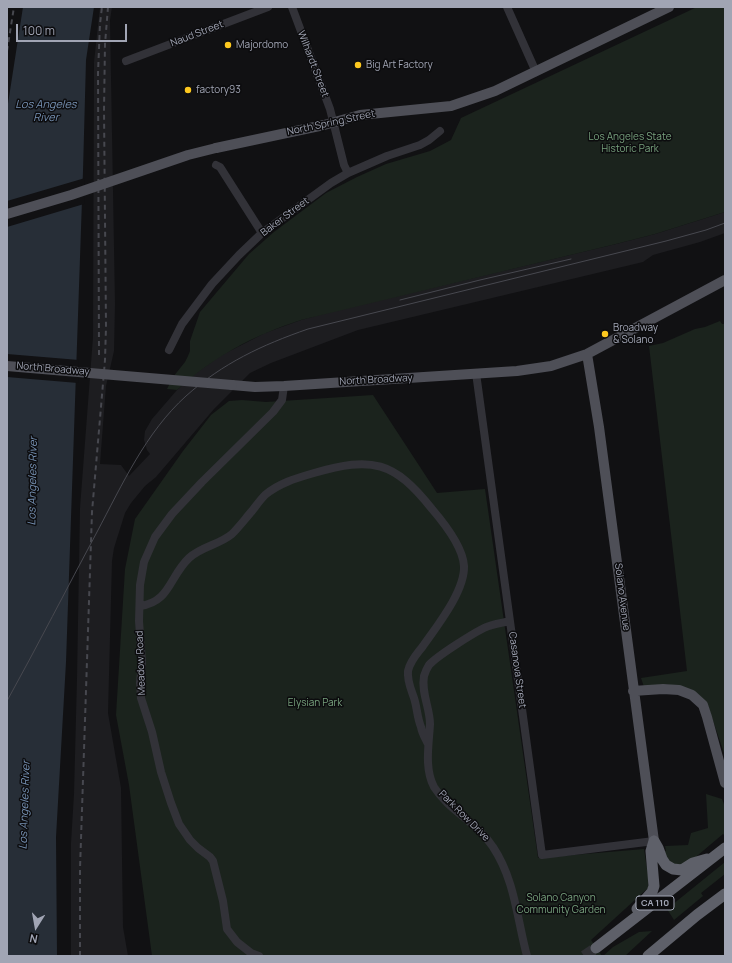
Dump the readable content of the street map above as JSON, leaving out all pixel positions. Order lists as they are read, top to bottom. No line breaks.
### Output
{"streets":{"highway":["CA 110"],"main road":["North Spring Street","North Broadway","Solano Avenue"],"street":["Naud Street","Wilhardt Street","Baker Street","Meadow Road","Casanova Street","Park Row Drive"]},"crossings":[["Wilhardt Street","North Spring Street"],["Wilhardt Street","Baker Street"],["North Broadway","Solano Avenue"],["North Broadway","Meadow Road"],["North Broadway","Casanova Street"],["Solano Avenue","Casanova Street"]],"water":["Los Angeles River"],"parks":["Los Angeles State Historic Park","Elysian Park","Solano Canyon Community Garden"],"places":["Majordomo","Big Art Factory","factory93","Broadway & Solano"],"scale_bar":"100 m","north":"bottom"}
